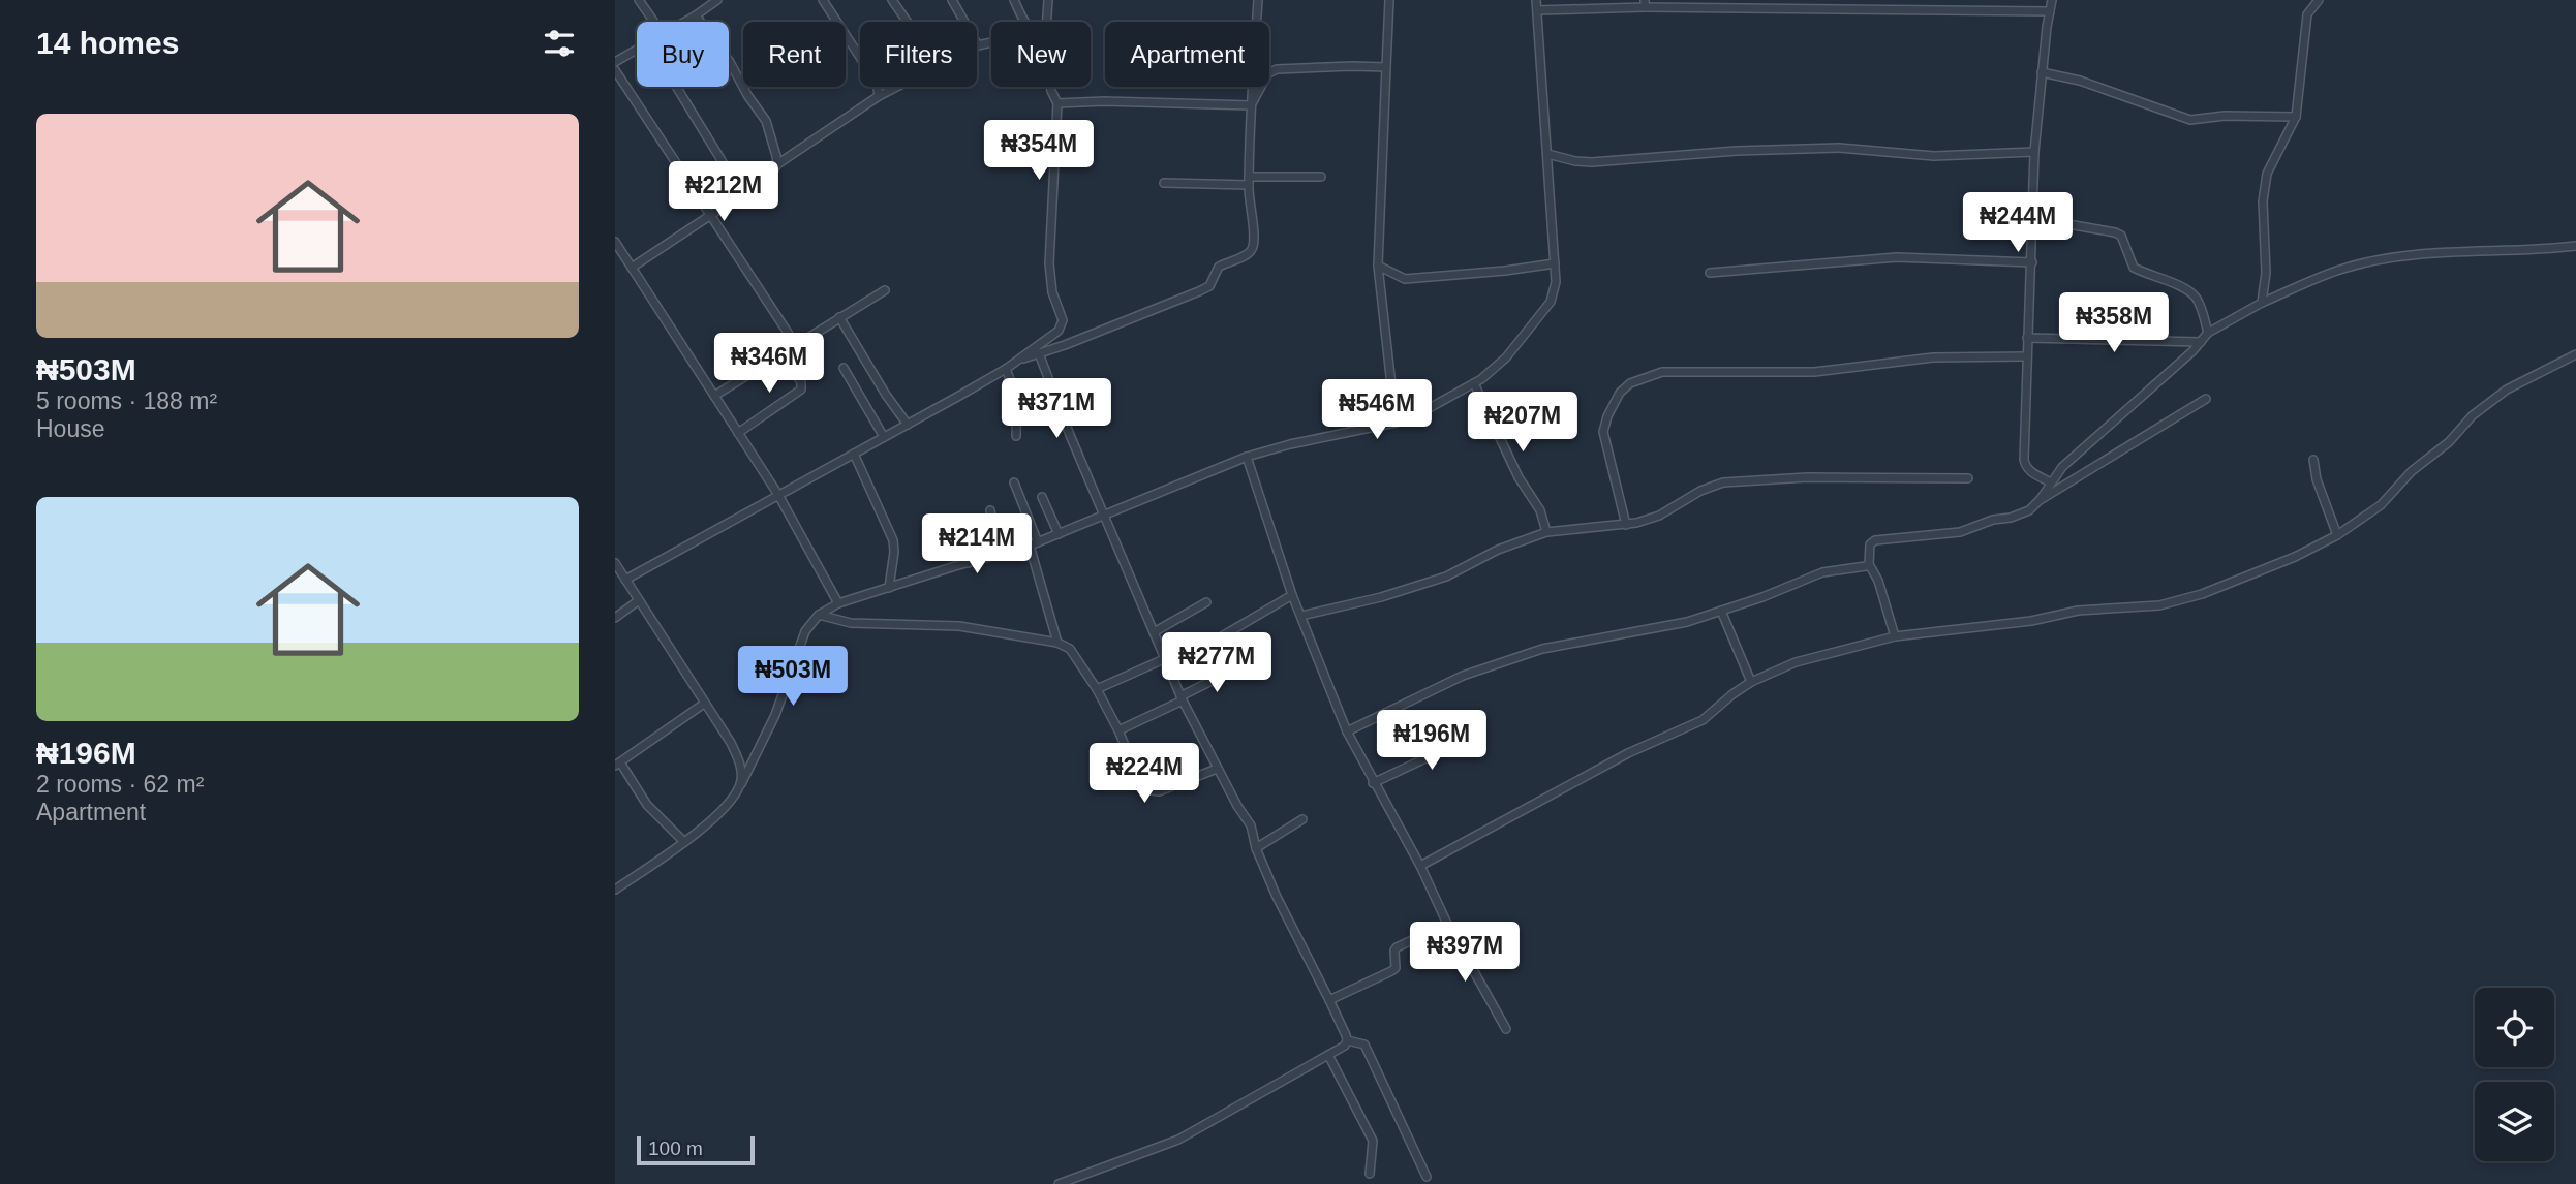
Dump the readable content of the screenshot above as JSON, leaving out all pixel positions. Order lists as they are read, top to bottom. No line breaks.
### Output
{"scale_bar":"100 m","page":{"heading":"14 homes","chip":["Buy","Rent","Filters","New","Apartment"],"list":[{"name":"₦503M","note":"5 rooms · 188 m² · House"},{"name":"₦196M","note":"2 rooms · 62 m² · Apartment"}],"price":["₦354M","₦212M","₦244M","₦358M","₦346M","₦371M","₦546M","₦207M","₦214M","₦277M","₦503M","₦196M","₦224M","₦397M"],"scale":"100 m"}}
